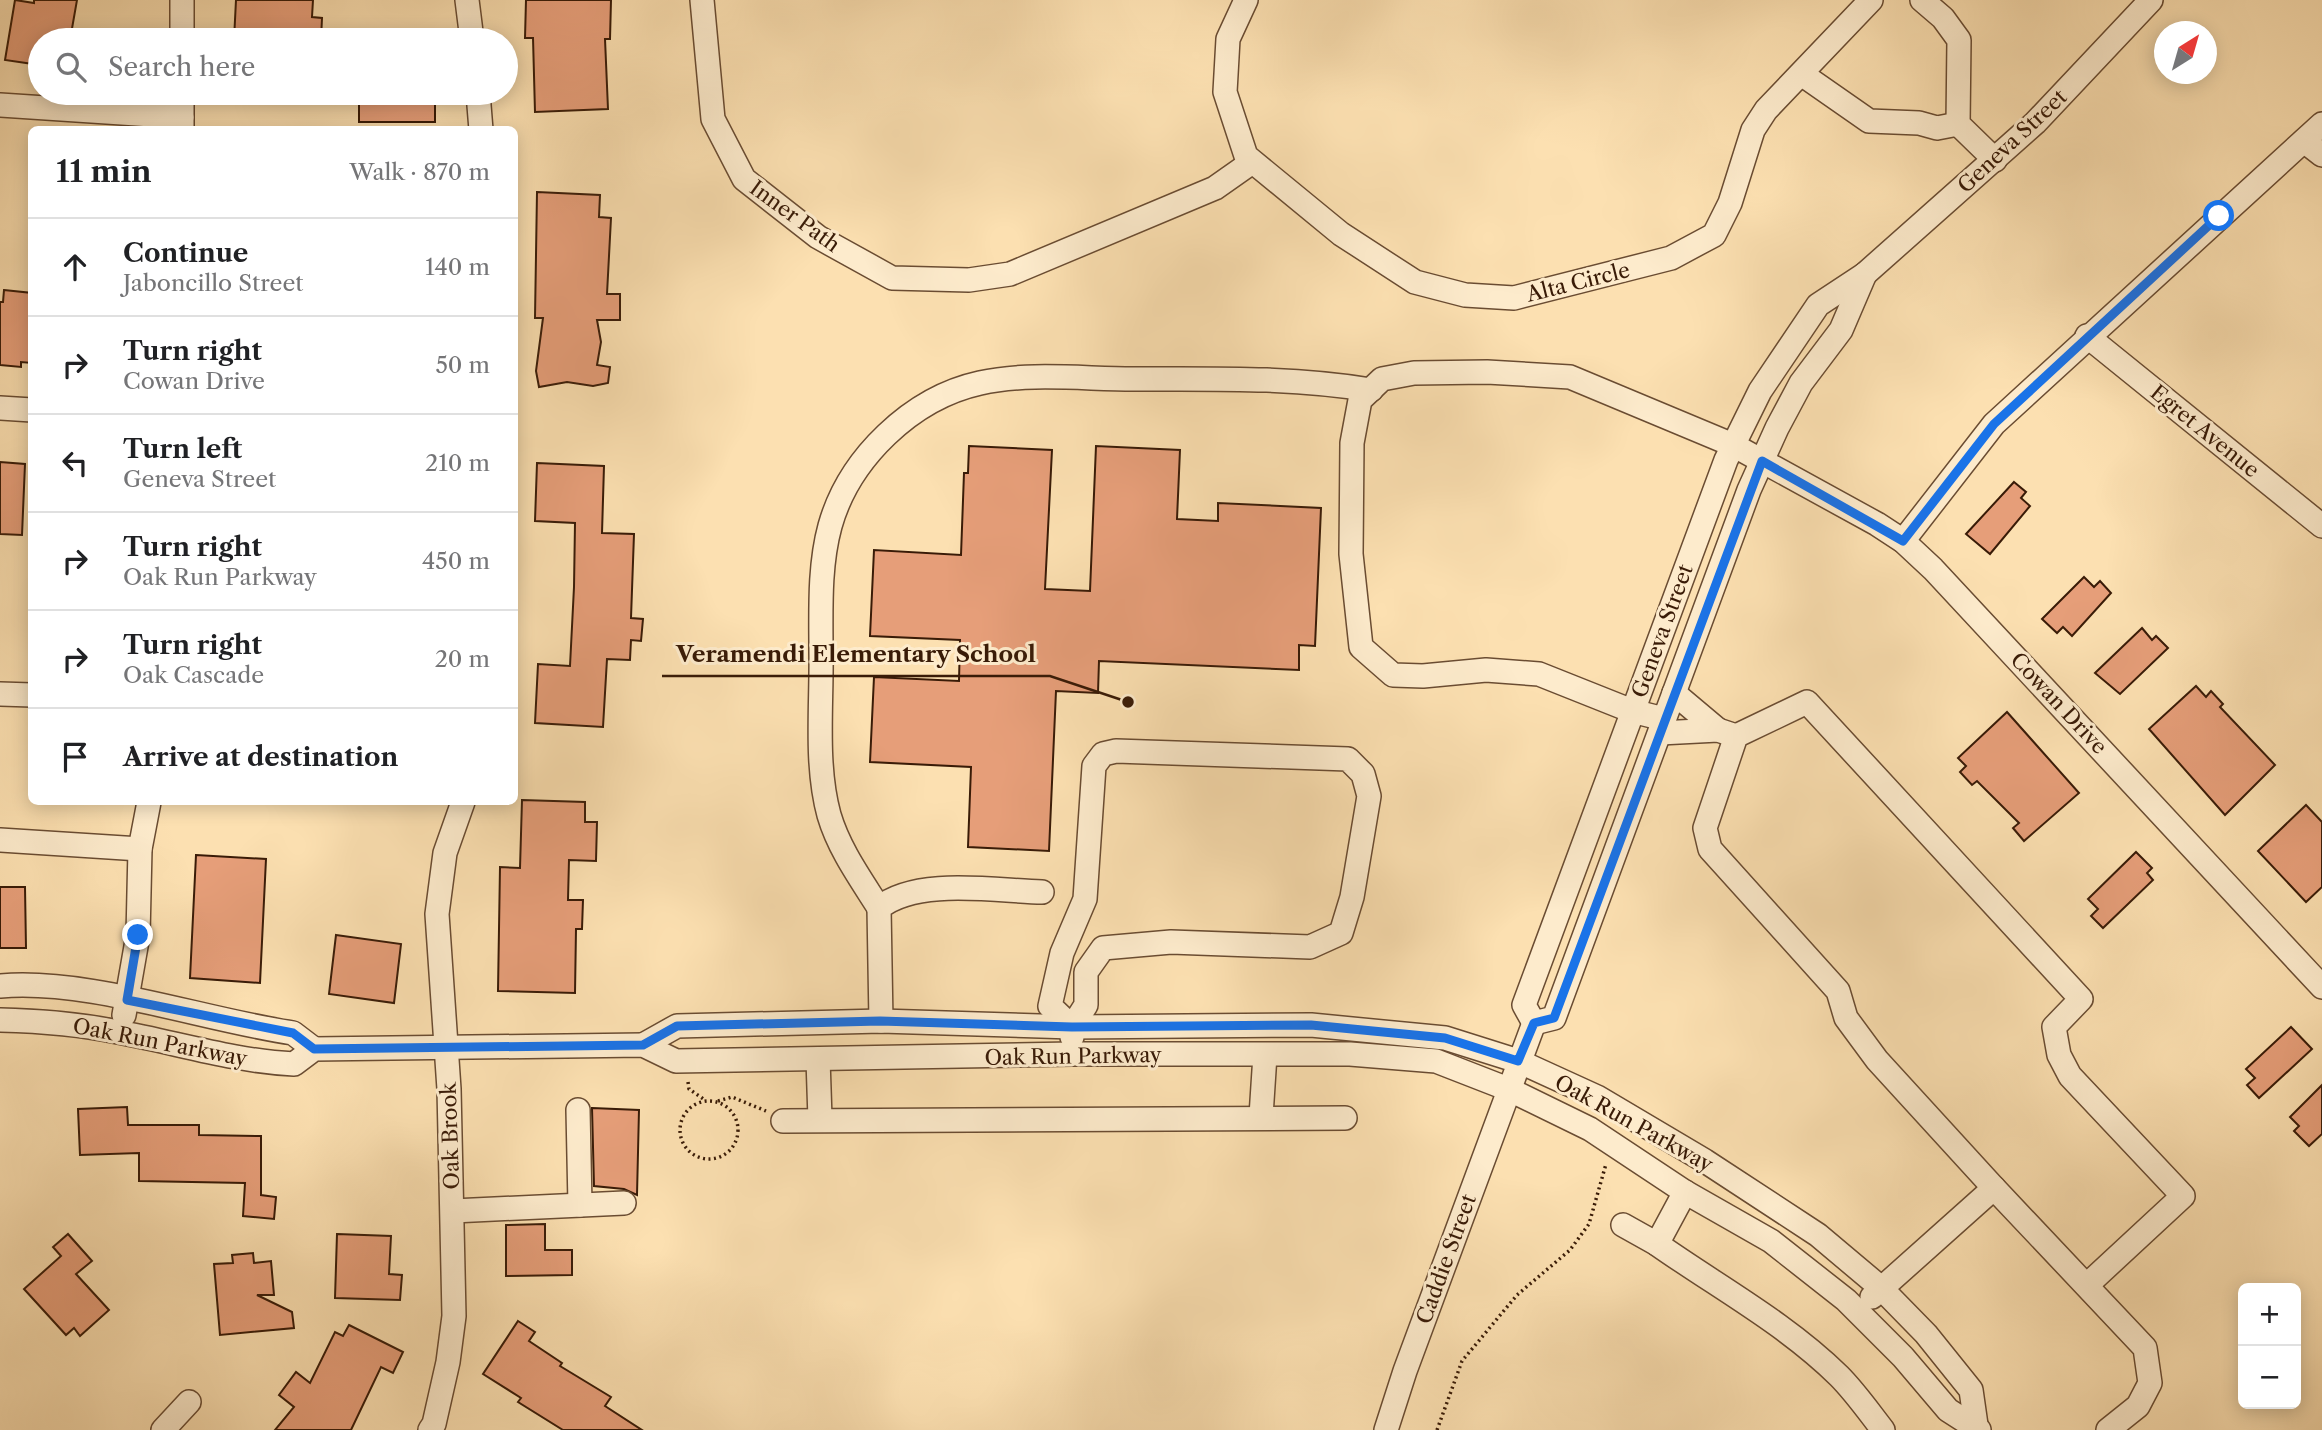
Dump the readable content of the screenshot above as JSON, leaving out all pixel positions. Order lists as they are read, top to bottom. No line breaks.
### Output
{"streets":{"street":["Geneva Street","Inner Path","Alta Circle","Egret Avenue","Cowan Drive","Oak Run Parkway","Oak Brook","Caddie Street"]},"crossings":[["Geneva Street","Cowan Drive"],["Inner Path","Alta Circle"],["Oak Run Parkway","Oak Brook"],["Oak Run Parkway","Caddie Street"]],"places":["Veramendi Elementary School"],"north":"top right","page":{"search":"Search here","heading":["11 min","Walk · 870 m"],"list":[["Continue","Jaboncillo Street","140 m"],["Turn right","Cowan Drive","50 m"],["Turn left","Geneva Street","210 m"],["Turn right","Oak Run Parkway","450 m"],["Turn right","Oak Cascade","20 m"],"Arrive at destination"],"map_buttons":["+","−"]}}
